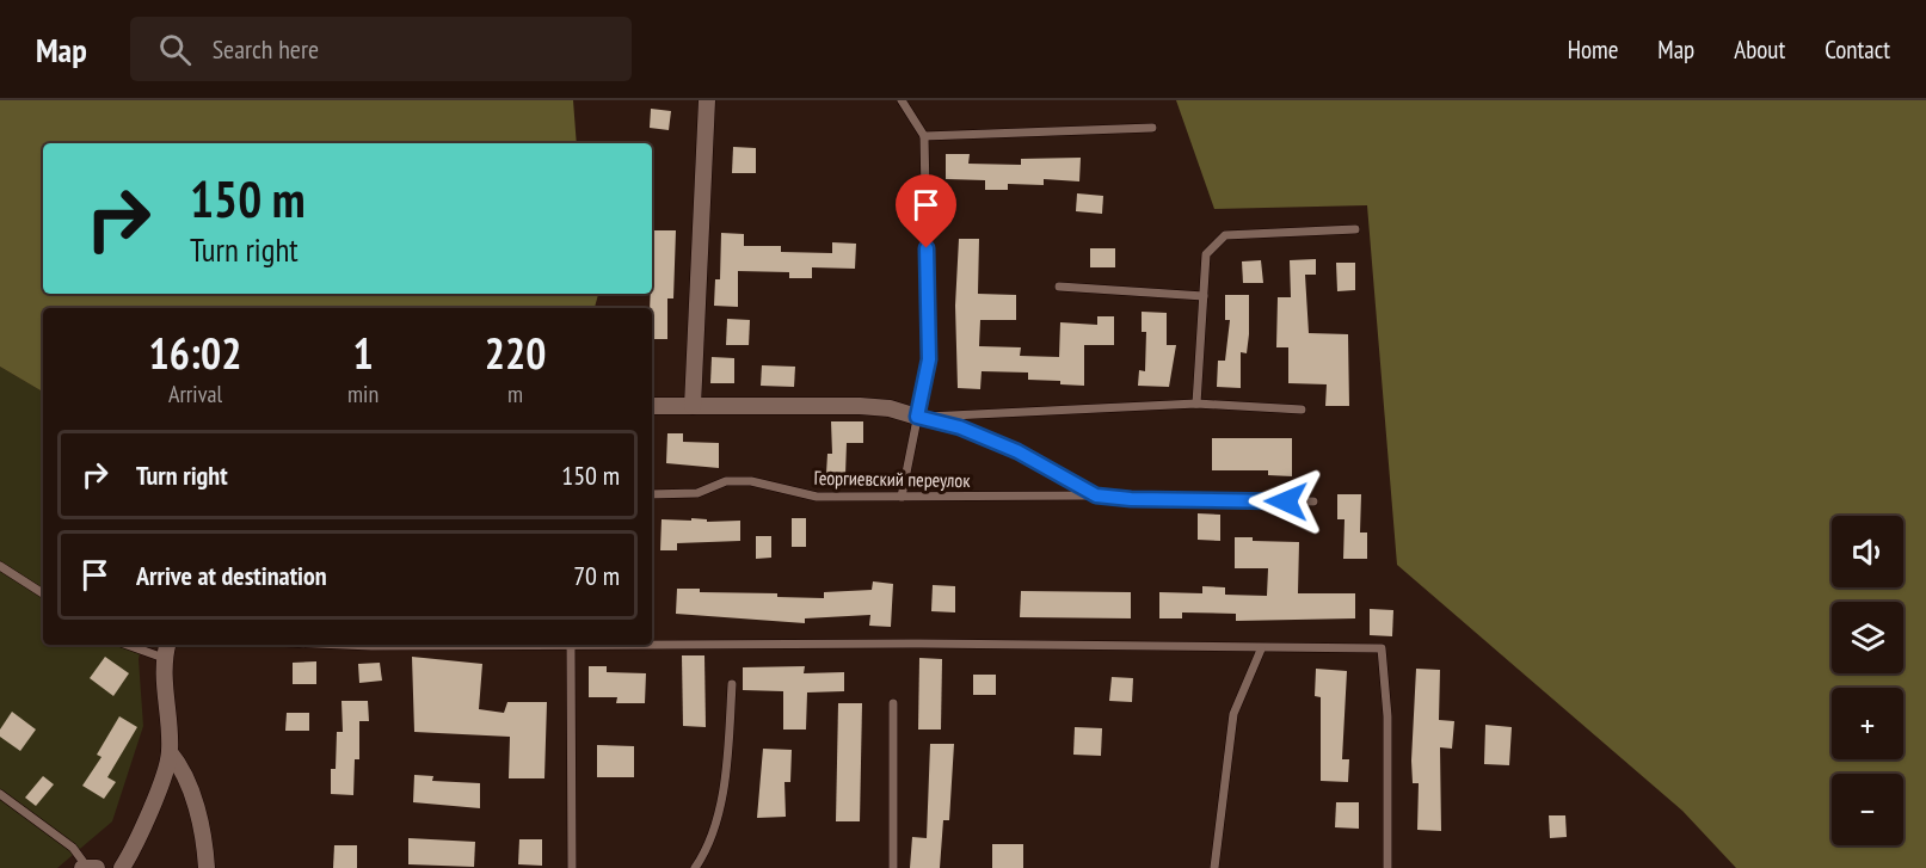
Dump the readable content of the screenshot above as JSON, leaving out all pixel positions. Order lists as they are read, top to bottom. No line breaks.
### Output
{"streets":{"lane":["Георгиевский переулок"]},"page":{"header":"Map","search":"Search here","nav":["Home","Map","About","Contact"],"turn":["150 m","Turn right"],"eta":["16:02","Arrival","1","min","220","m"],"list":[{"name":"Turn right","value":"150 m"},{"name":"Arrive at destination","value":"70 m"}],"map_buttons":["+","−"]}}
